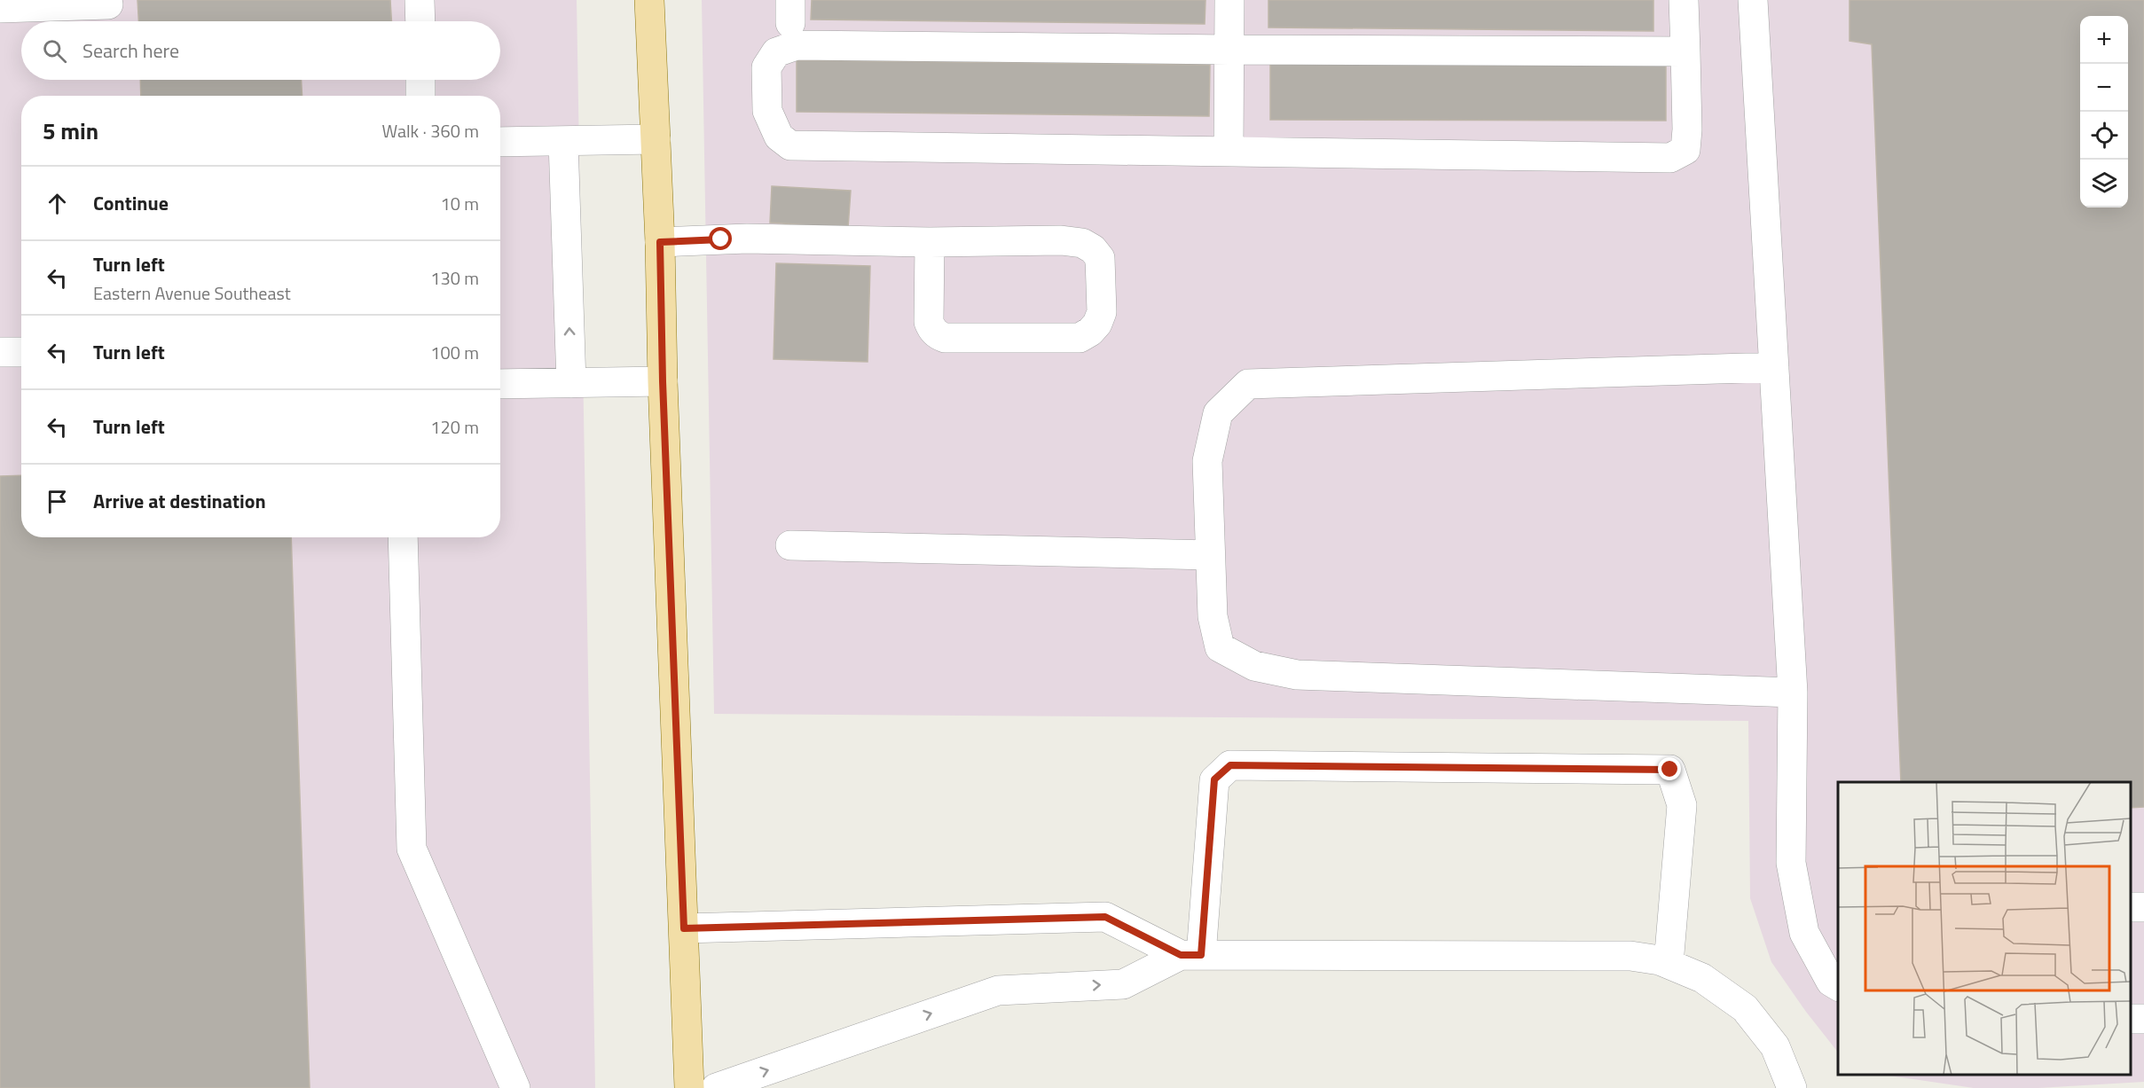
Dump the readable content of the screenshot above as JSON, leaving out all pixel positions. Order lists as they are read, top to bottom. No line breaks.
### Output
{"page":{"map_buttons":["+","−"],"search":"Search here","heading":["5 min","Walk · 360 m"],"list":[["Continue","10 m"],["Turn left","Eastern Avenue Southeast","130 m"],["Turn left","100 m"],["Turn left","120 m"],"Arrive at destination"]}}
